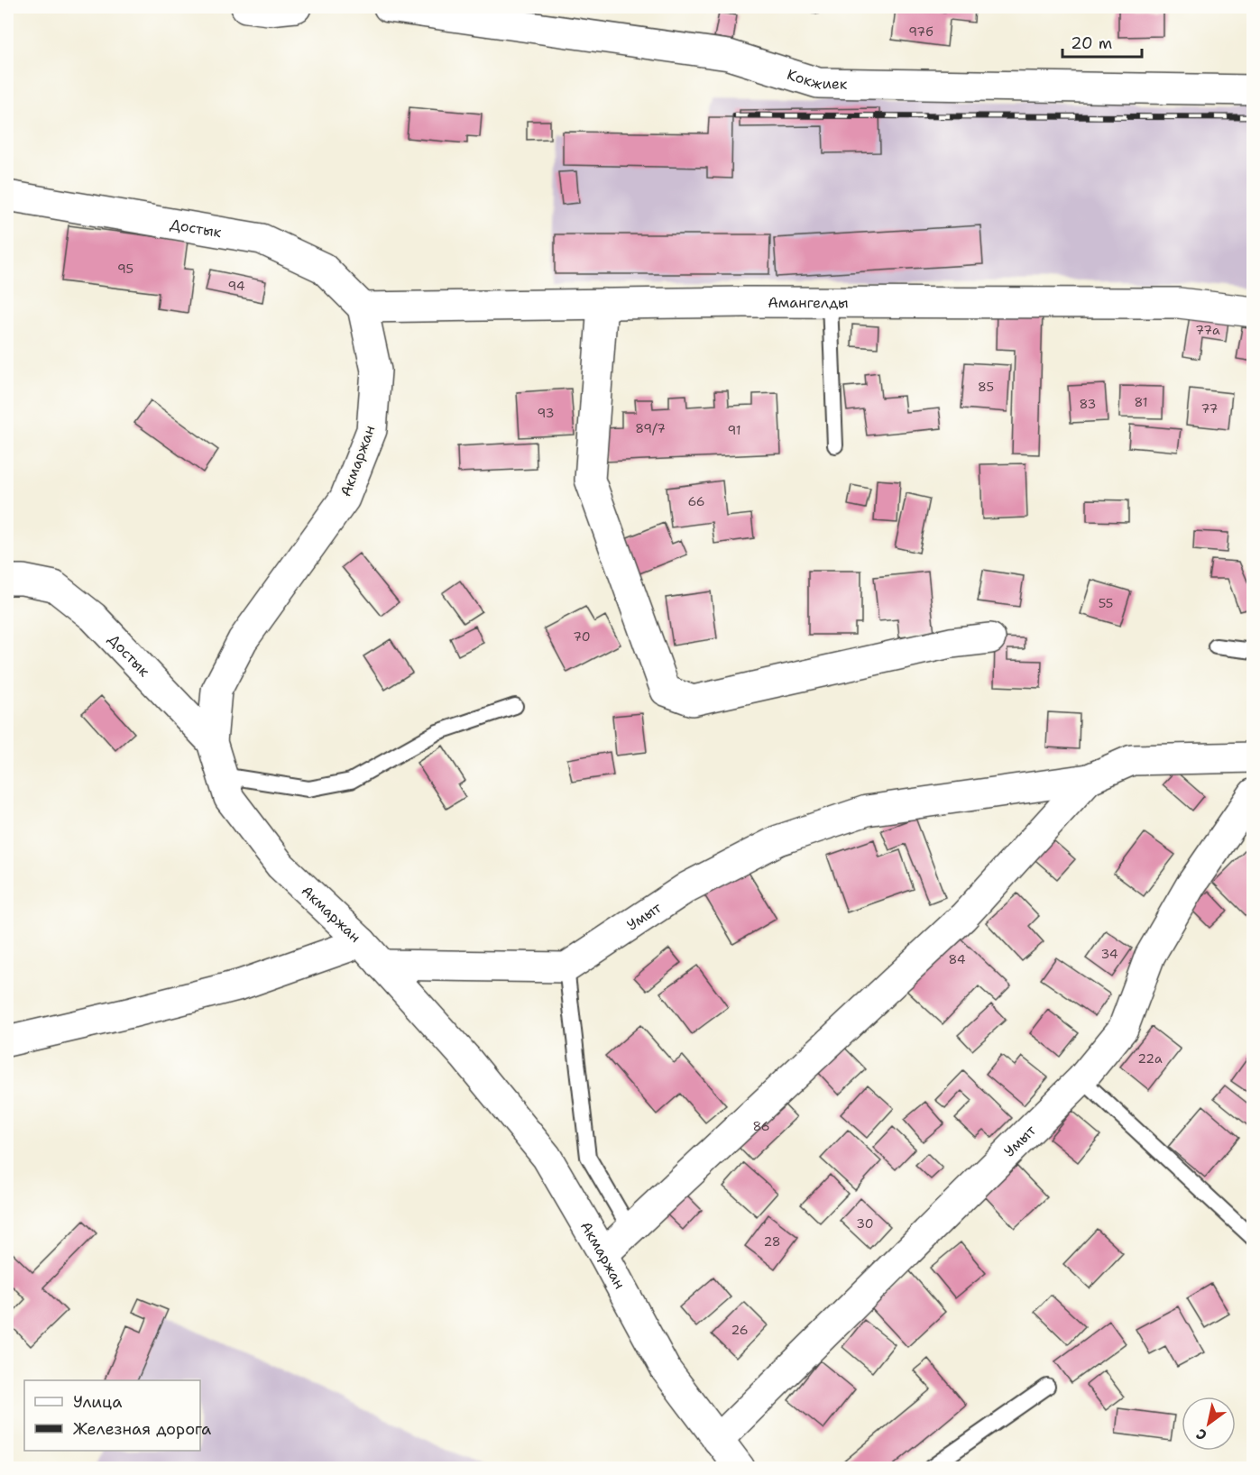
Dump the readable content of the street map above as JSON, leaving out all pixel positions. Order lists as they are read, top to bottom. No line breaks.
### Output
{"streets":{"street":["Кокжиек","Достык","Амангелды","Акмаржан","Умыт"]},"crossings":[["Достык","Амангелды"],["Достык","Акмаржан"],["Амангелды","Акмаржан"],["Акмаржан","Умыт"]],"house_numbers":["97б","95","94","77а","85","81","83","77","93","89/7","91","66","55","70","34","84","22а","86","30","28","26"],"legend":["Улица","Железная дорога"],"scale_bar":"20 m","north":"bottom left"}
